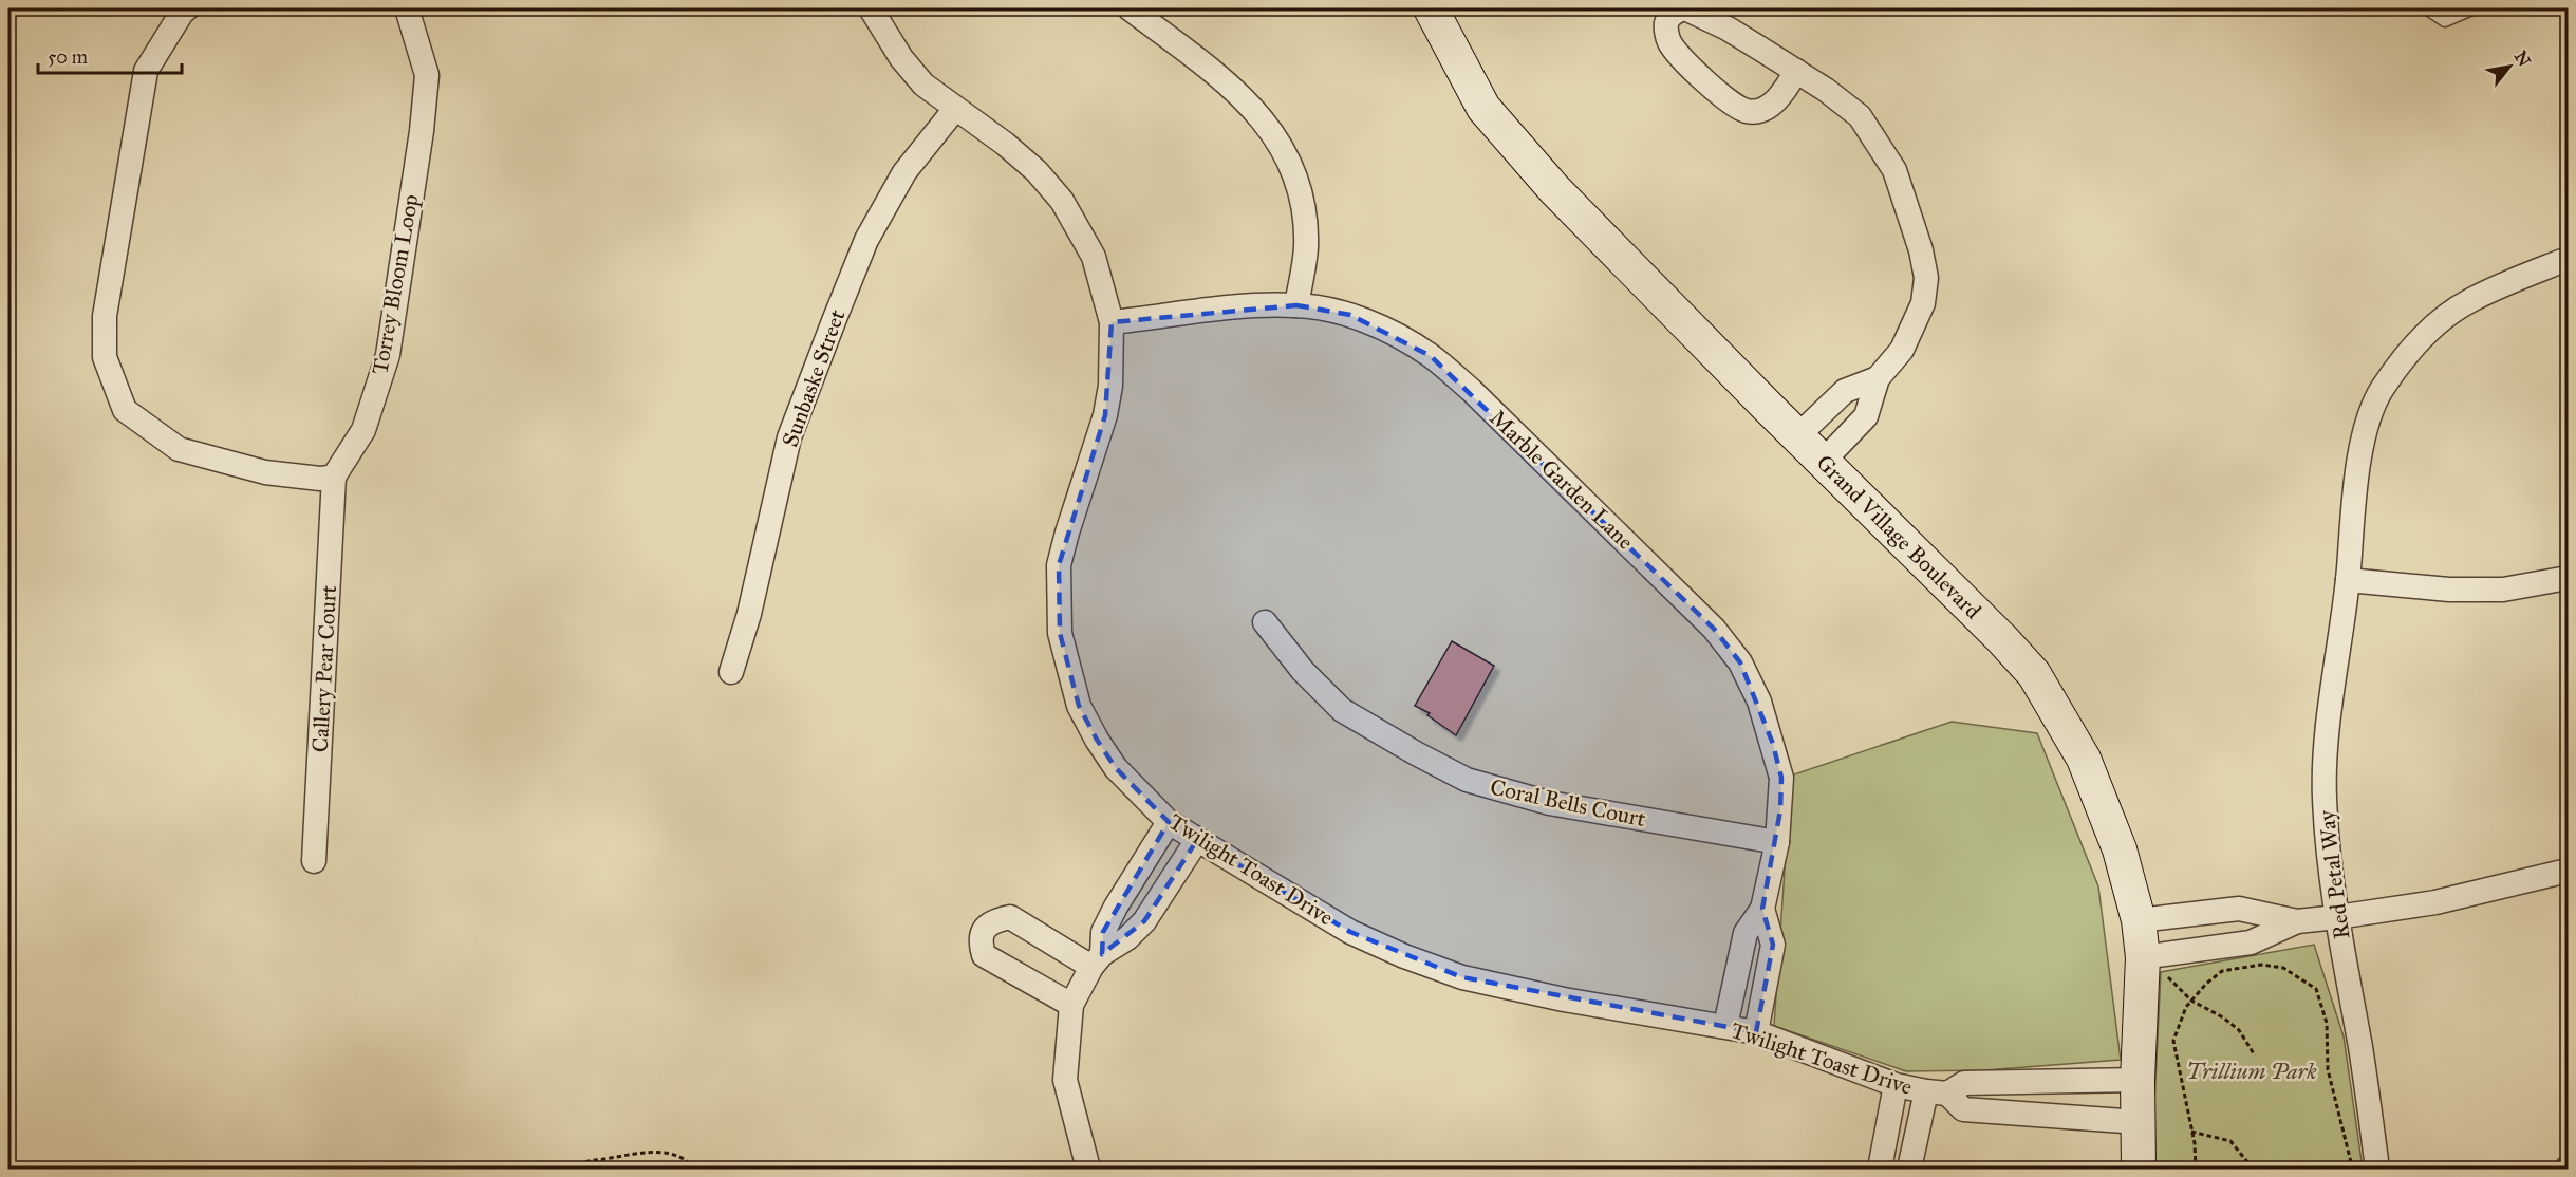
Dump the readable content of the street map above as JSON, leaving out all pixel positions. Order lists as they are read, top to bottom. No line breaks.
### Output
{"streets":{"street":["Torrey Bloom Loop","Sunbaske Street","Marble Garden Lane","Grand Village Boulevard","Callery Pear Court","Coral Bells Court","Twilight Toast Drive","Red Petal Way"]},"crossings":[["Torrey Bloom Loop","Callery Pear Court"],["Sunbaske Street","Twilight Toast Drive"],["Marble Garden Lane","Coral Bells Court"],["Marble Garden Lane","Twilight Toast Drive"],["Grand Village Boulevard","Twilight Toast Drive"]],"parks":["Trillium Park"],"scale_bar":"50 m","north":"top right"}
